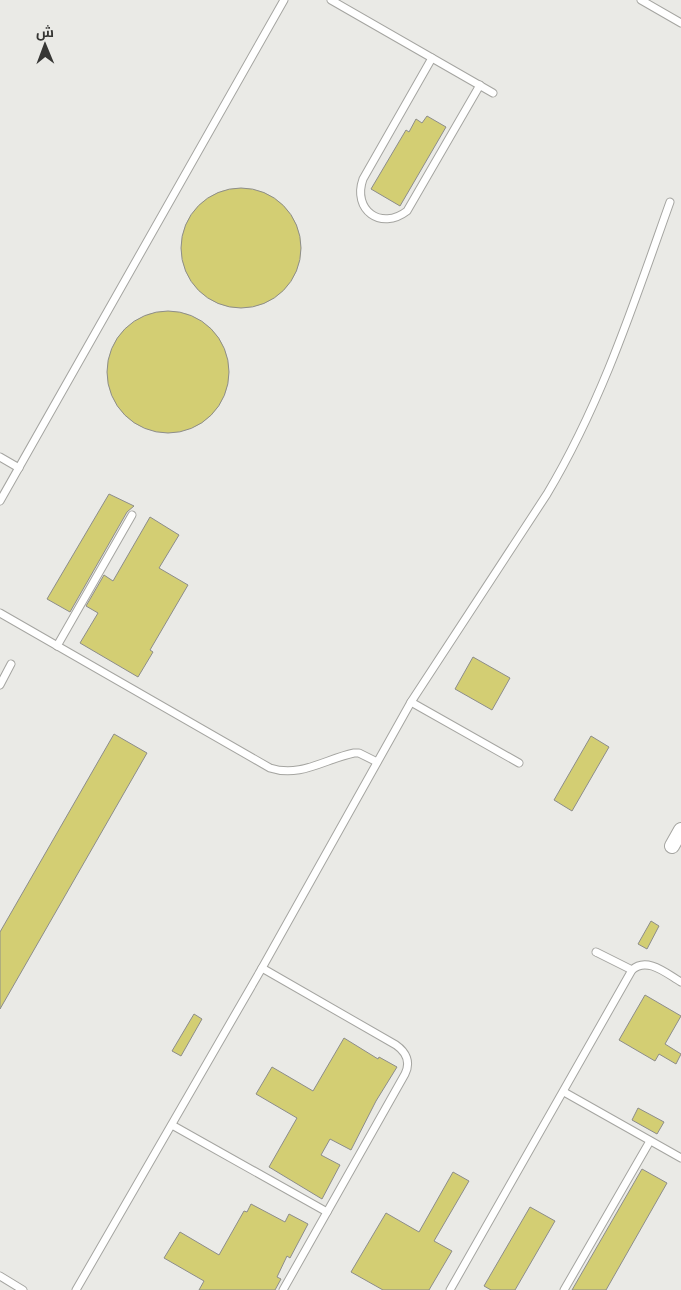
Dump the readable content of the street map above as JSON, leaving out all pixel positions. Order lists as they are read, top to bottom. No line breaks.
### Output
{"north":"top"}
